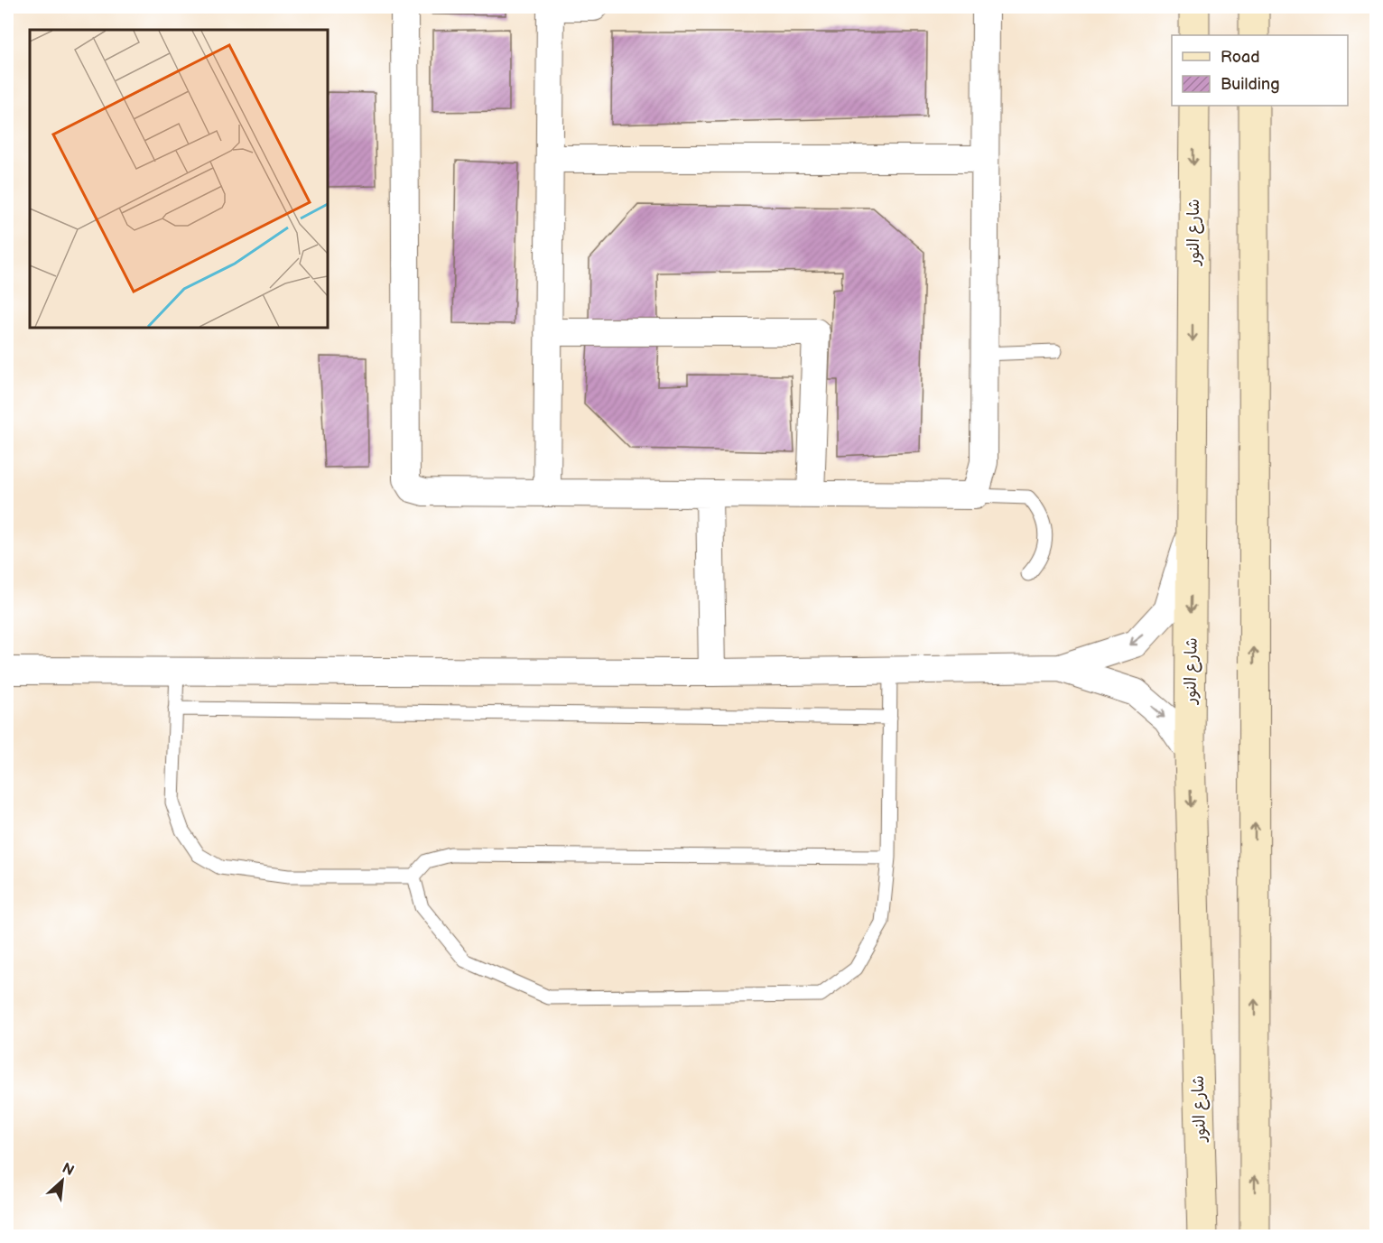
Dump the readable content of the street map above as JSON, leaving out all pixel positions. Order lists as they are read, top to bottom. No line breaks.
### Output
{"streets":{"street":["شارع النور"]},"legend":["Road","Building"],"north":"top right"}
